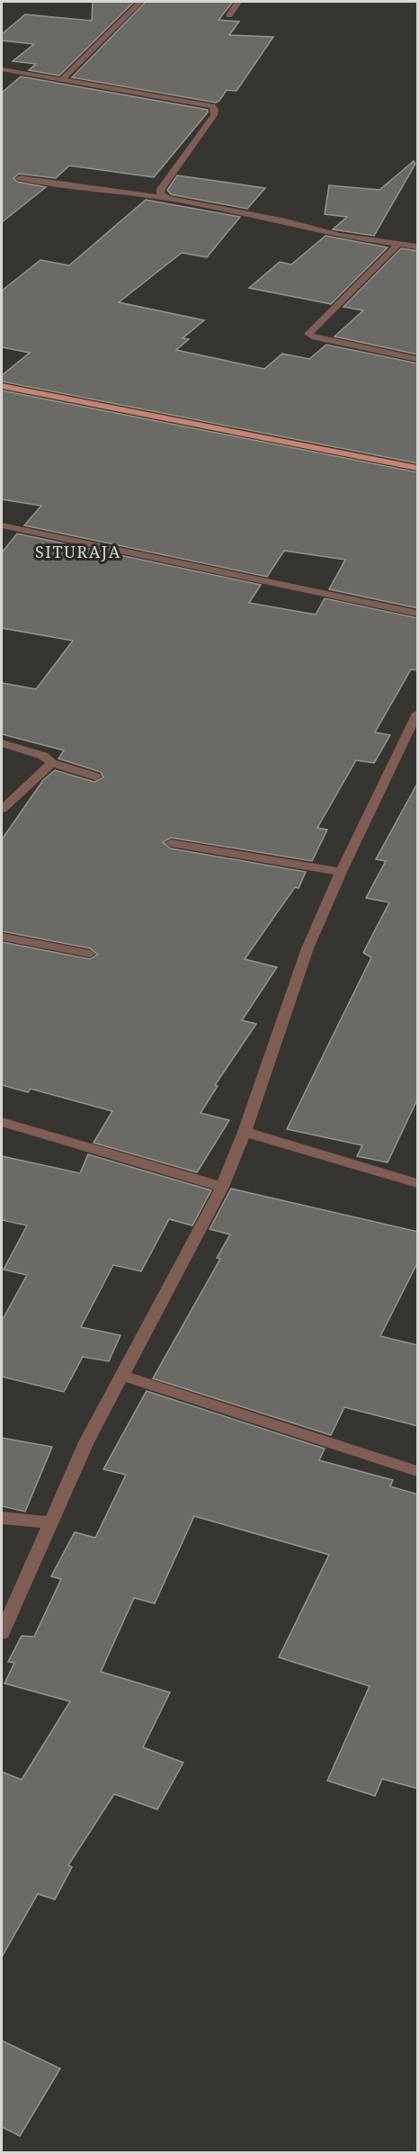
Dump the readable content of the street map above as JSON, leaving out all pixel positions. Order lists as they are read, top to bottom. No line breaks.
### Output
{"districts":["SITURAJA"]}
